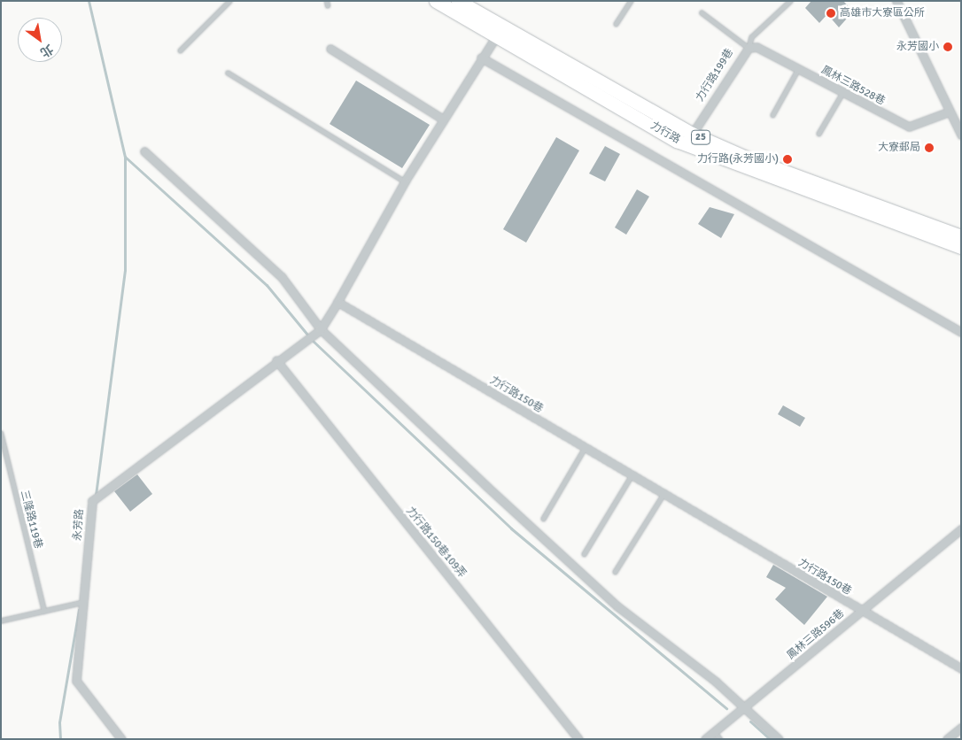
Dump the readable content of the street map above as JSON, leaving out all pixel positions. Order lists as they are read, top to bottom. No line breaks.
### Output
{"streets":{"main road":["力行路","25"],"street":["力行路199巷","鳳林三路528巷","力行路150巷","永芳路","力行路150巷109弄","鳳林三路596巷"],"lane":["三隆路119巷"]},"crossings":[["力行路199巷","鳳林三路528巷"],["力行路199巷","力行路"],["力行路150巷","鳳林三路596巷"],["永芳路","力行路150巷109弄"]],"places":["高雄市大寮區公所","永芳國小","大寮郵局","力行路(永芳國小)"],"north":"bottom right"}
